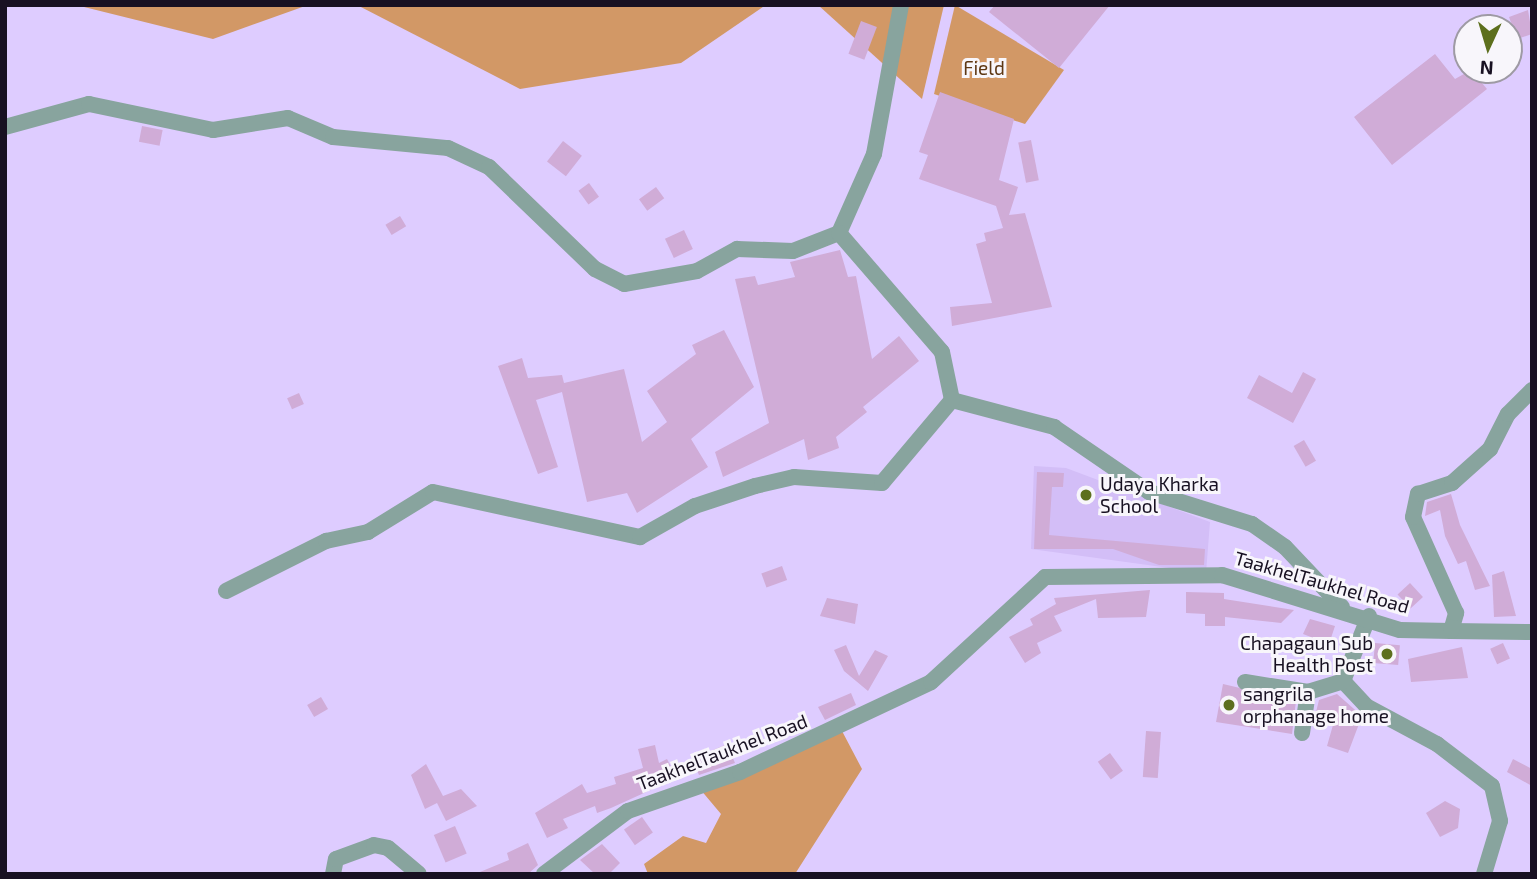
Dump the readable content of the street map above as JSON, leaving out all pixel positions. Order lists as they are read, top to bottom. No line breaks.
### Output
{"streets":{"street":["TaakhelTaukhel Road"]},"parks":["Field"],"places":["Udaya Kharka School","Chapagaun Sub Health Post","sangrila orphanage home"],"north":"bottom"}
